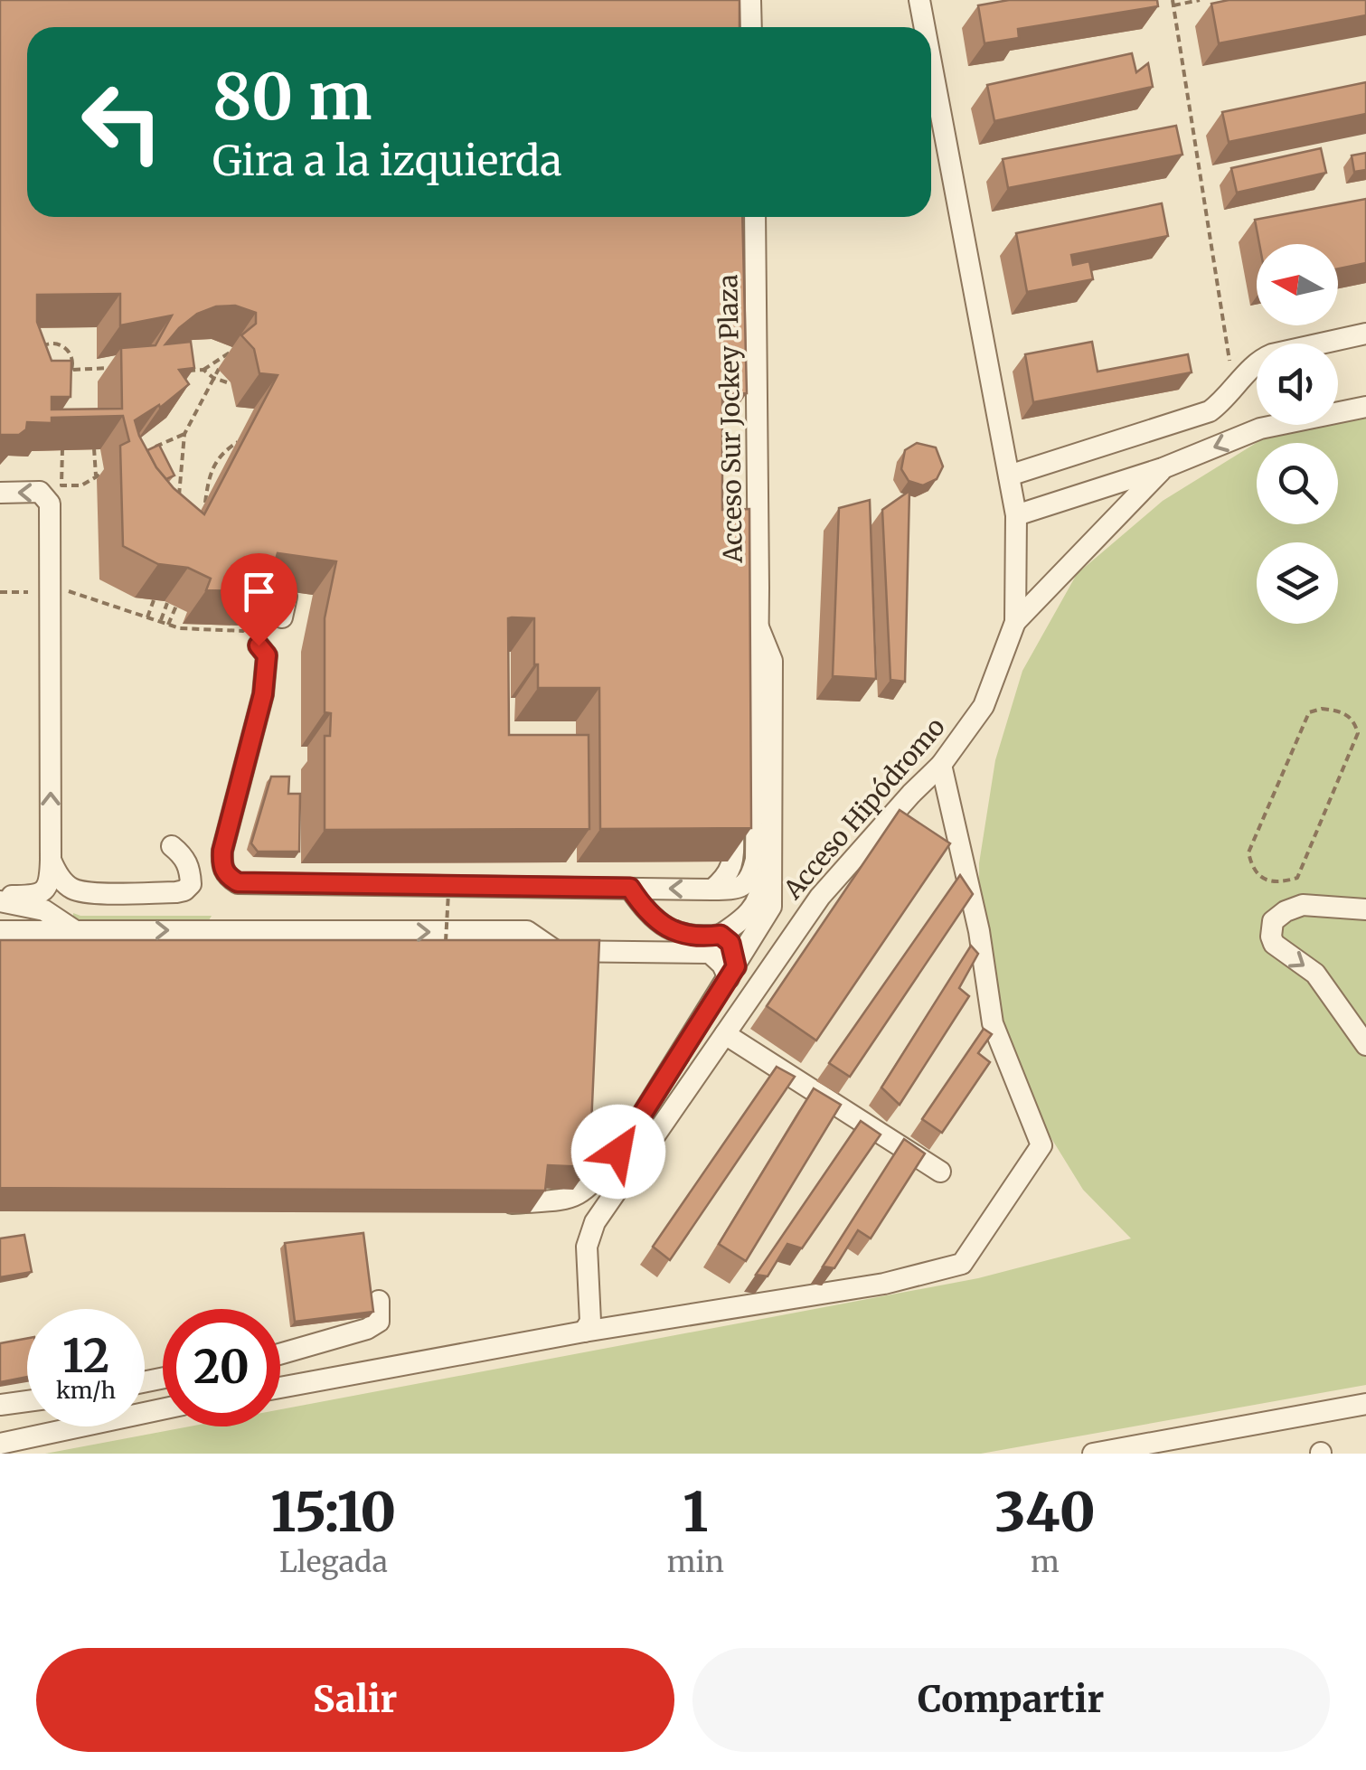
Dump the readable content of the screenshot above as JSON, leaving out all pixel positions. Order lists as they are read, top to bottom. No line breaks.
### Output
{"streets":{"street":["Acceso Sur Jockey Plaza","Acceso Hipódromo"]},"north":"left","page":{"turn":["80 m","Gira a la izquierda"],"speed":"12 km/h","limit":"20","eta":["15:10","Llegada","1","min","340","m"],"buttons":["Salir","Compartir"]}}
